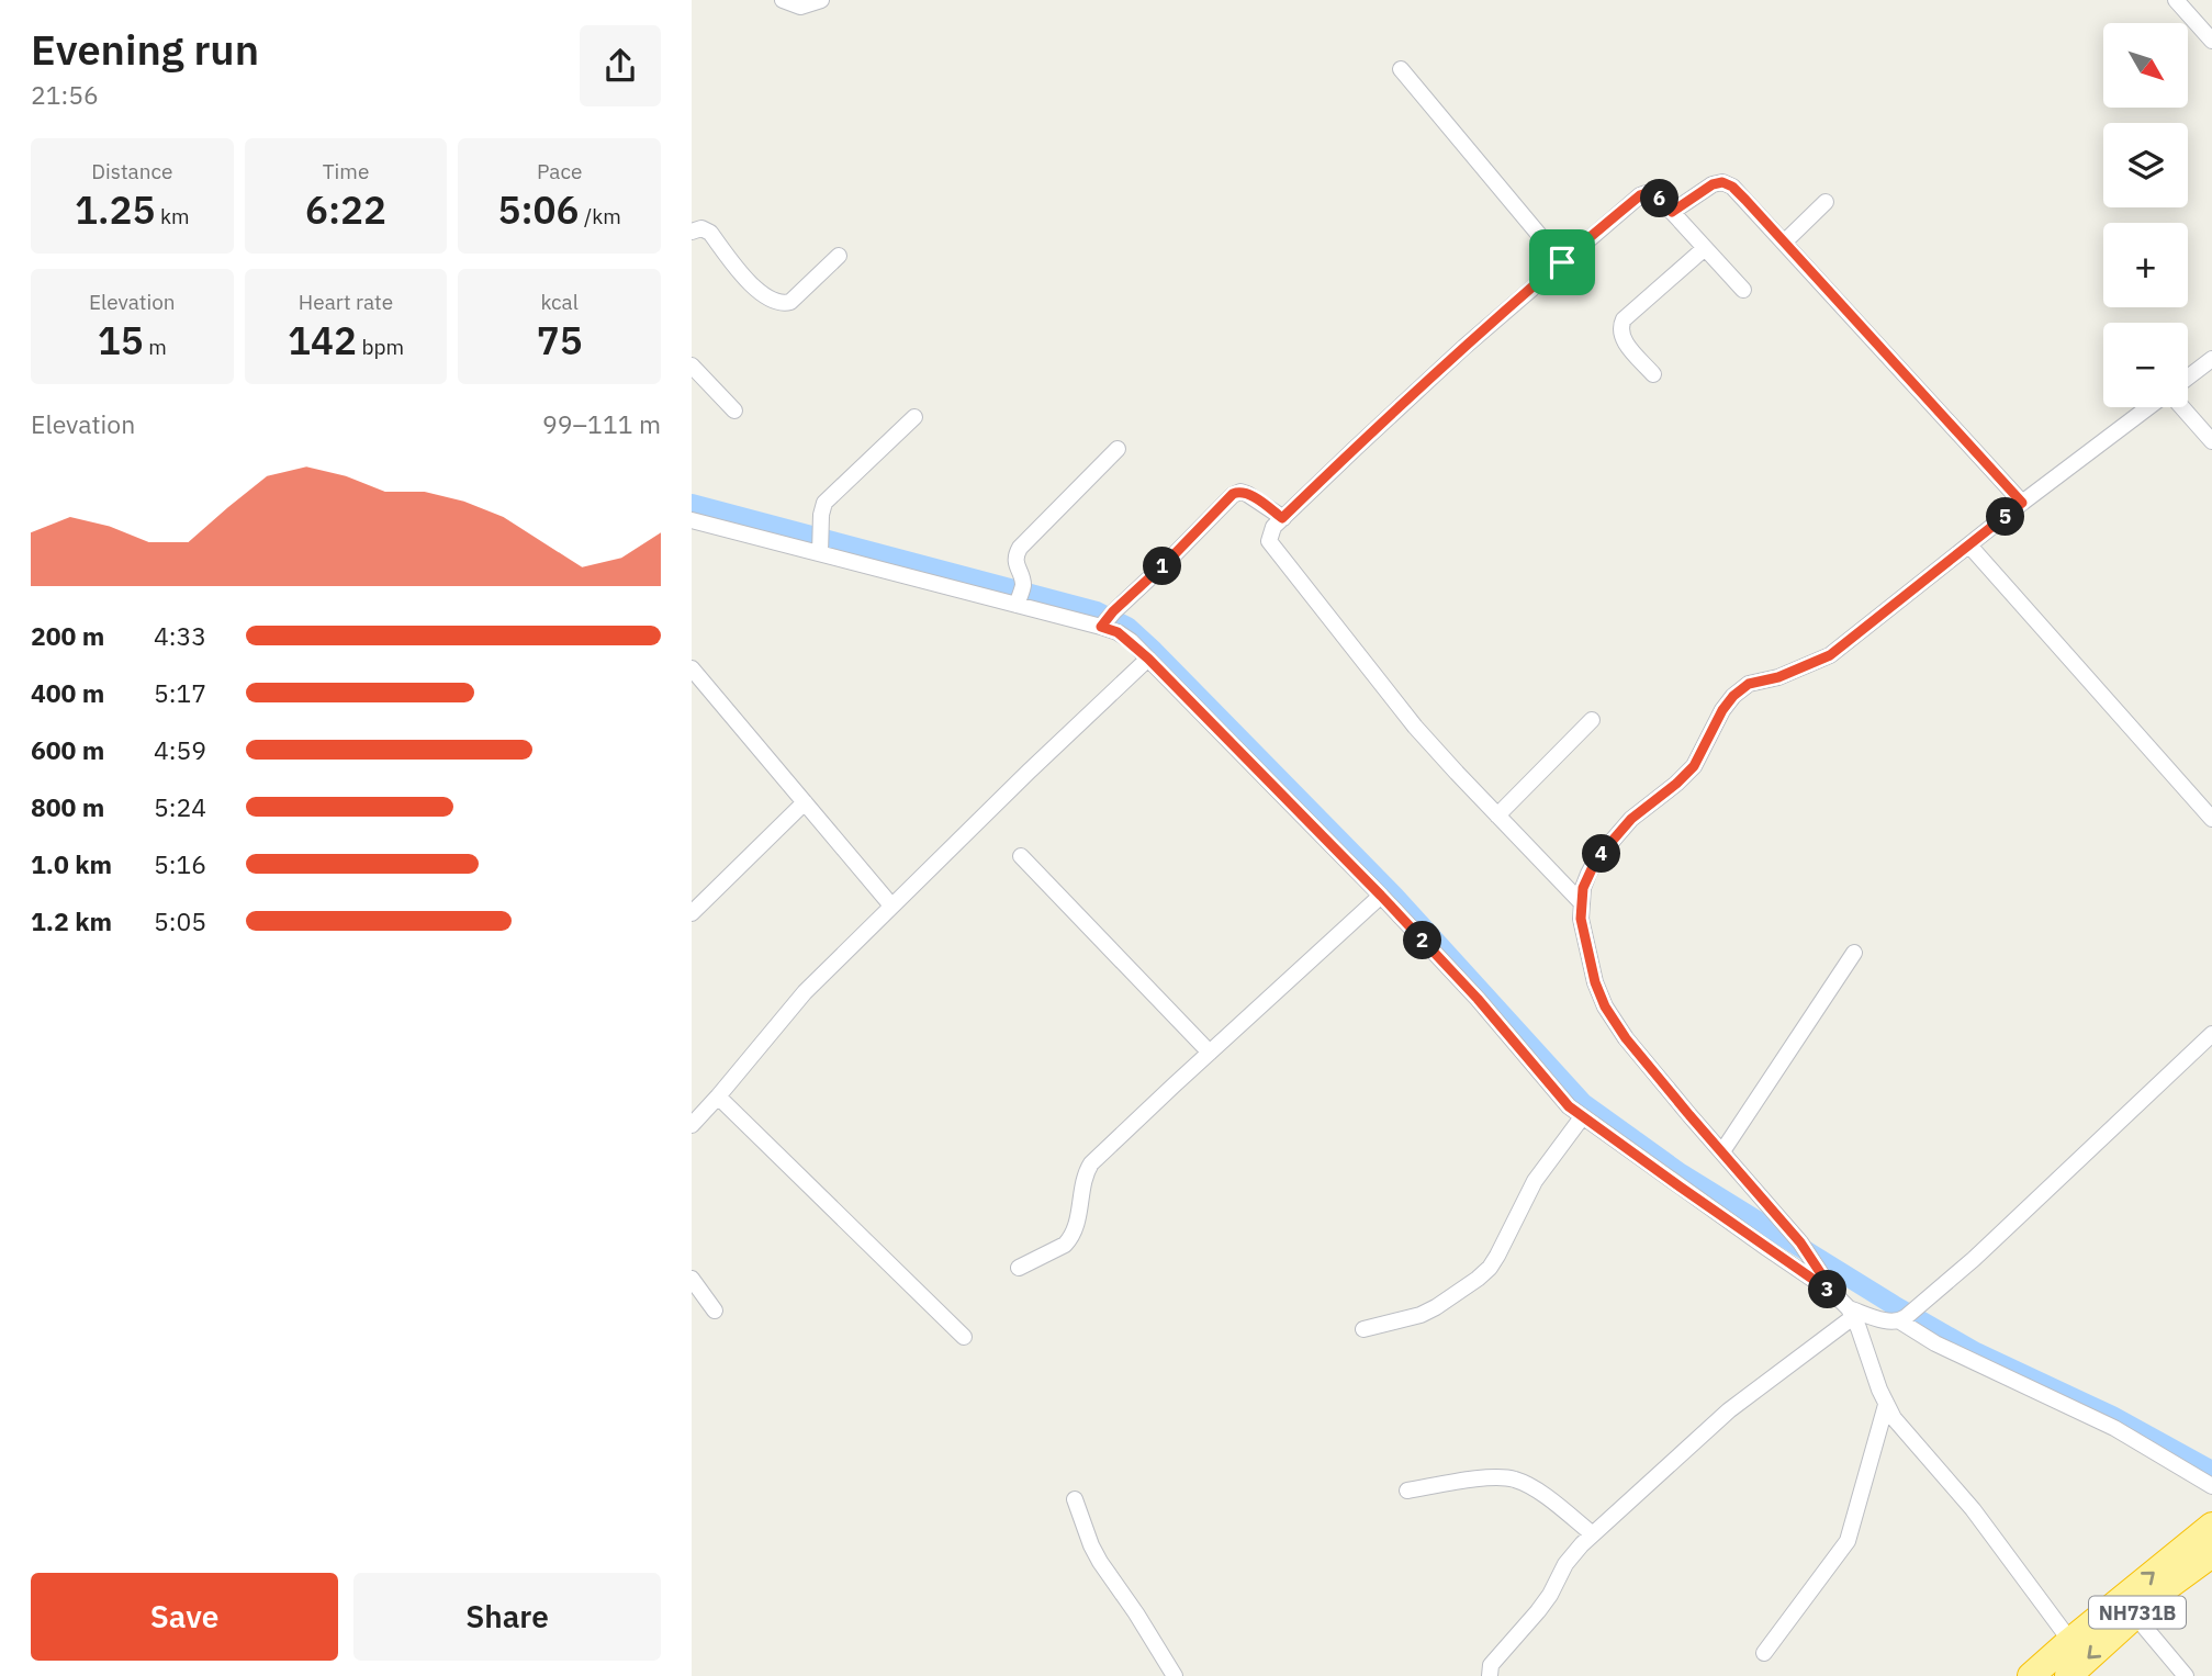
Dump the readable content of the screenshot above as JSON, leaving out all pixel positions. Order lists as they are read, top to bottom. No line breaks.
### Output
{"streets":{"highway":["NH731B"]},"north":"bottom right","page":{"heading":["Evening run","21:56"],"map_buttons":["+","−"],"stats":[["Distance","1.25 km"],["Time","6:22"],["Pace","5:06 /km"],["Elevation","15 m"],["Heart rate","142 bpm"],["kcal","75"]],"pins":["6","5","1","4","2","3"],"chart":["Elevation","99–111 m"],"list":[{"name":"200 m","note":"4:33"},{"name":"400 m","note":"5:17"},{"name":"600 m","note":"4:59"},{"name":"800 m","note":"5:24"},{"name":"1.0 km","note":"5:16"},{"name":"1.2 km","note":"5:05"}],"buttons":["Save","Share"]}}
